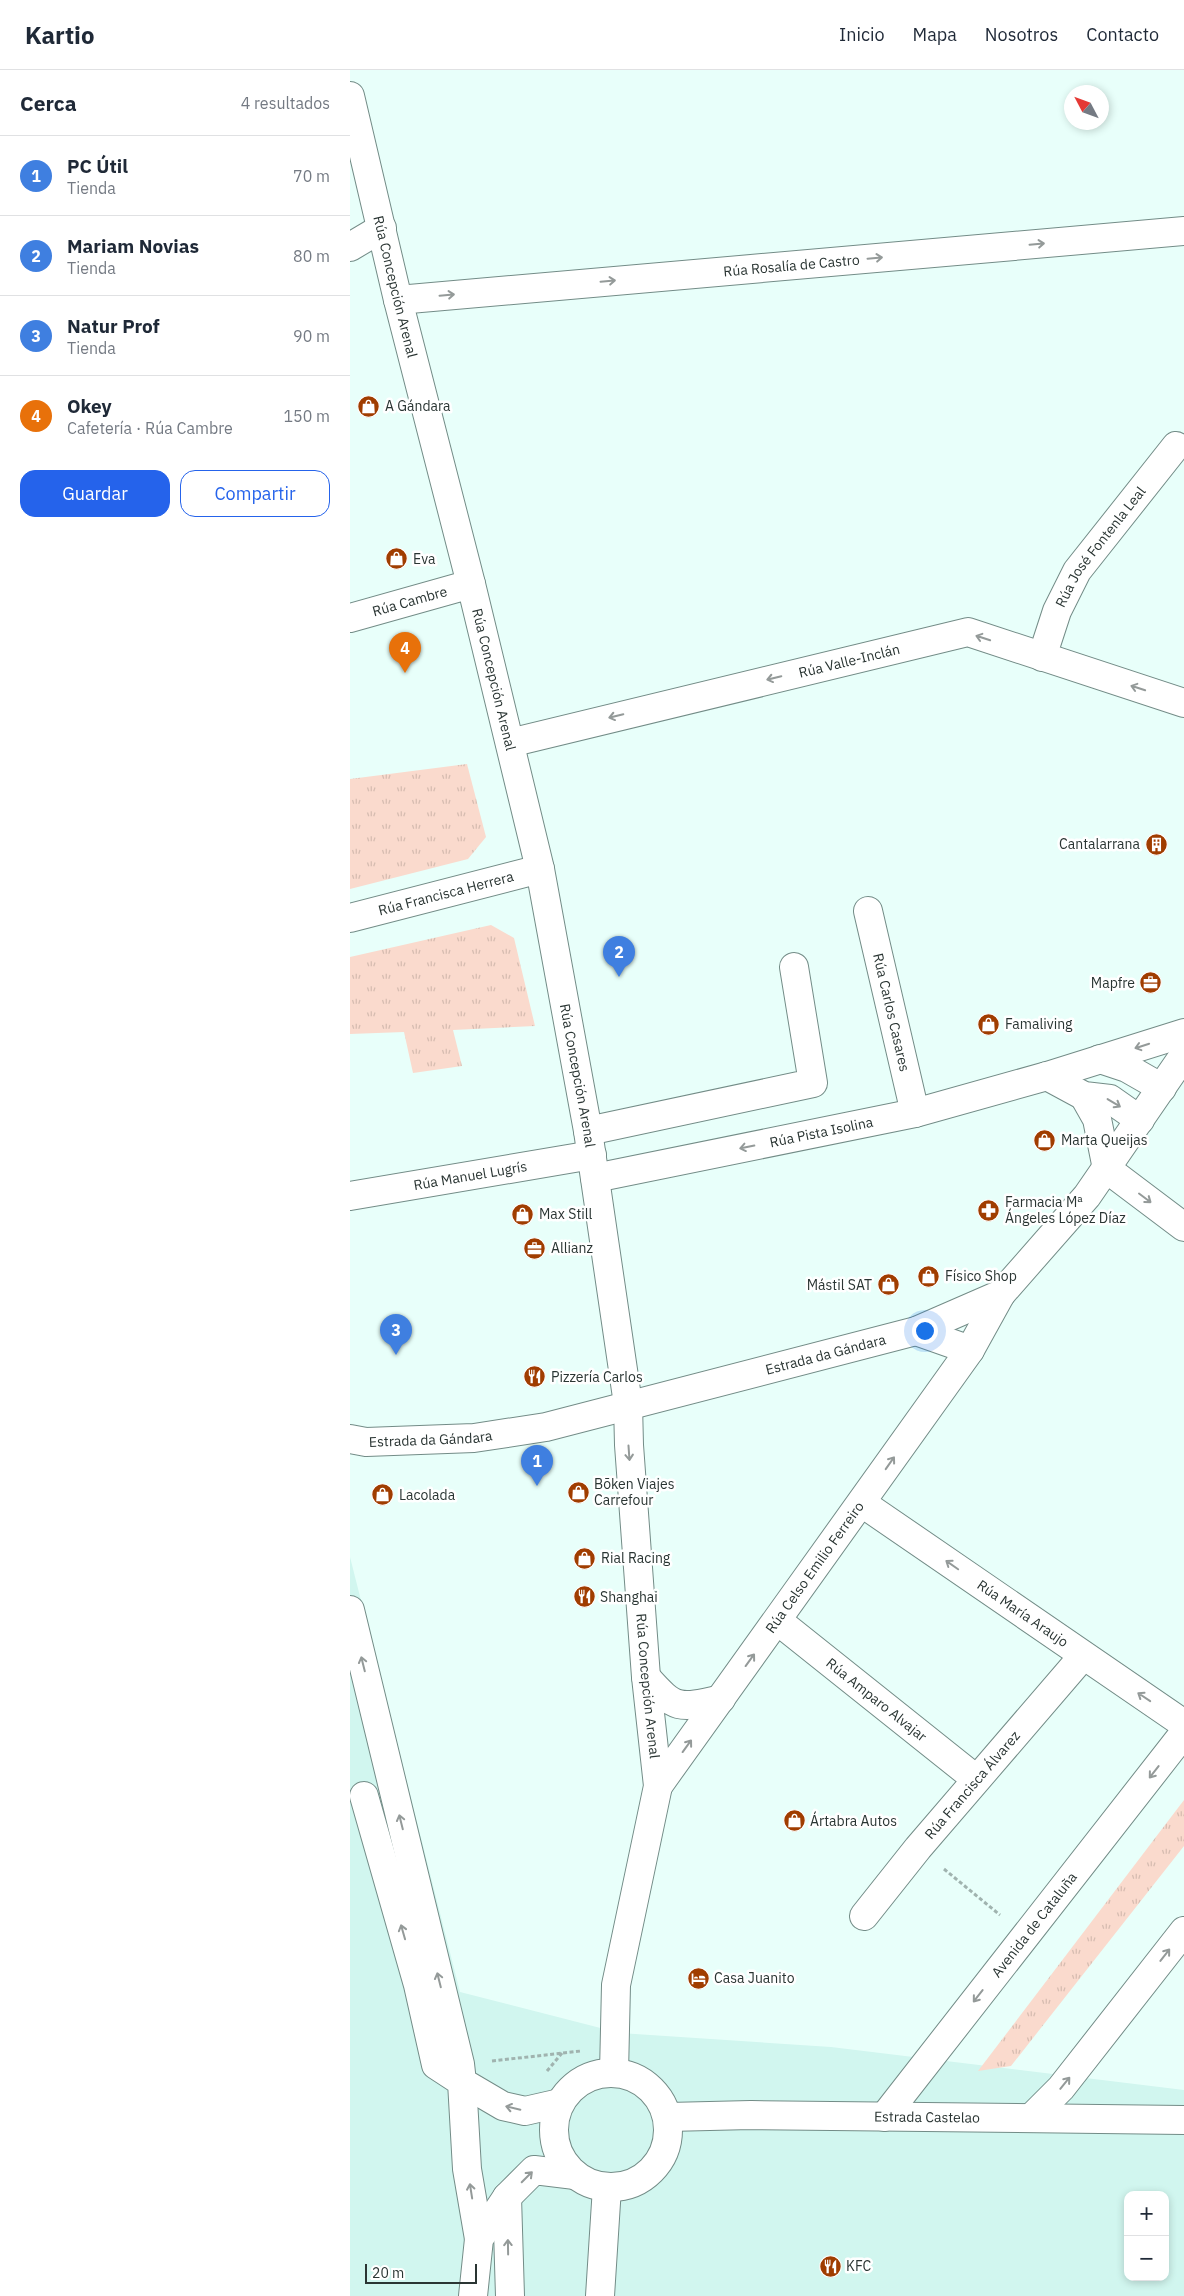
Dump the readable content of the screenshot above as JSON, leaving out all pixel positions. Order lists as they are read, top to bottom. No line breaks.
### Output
{"streets":{"street":["Rúa Rosalía de Castro","Rúa Concepción Arenal","Rúa José Fontenla Leal","Rúa Cambre","Rúa Valle-Inclán","Rúa Francisca Herrera","Rúa Carlos Casares","Rúa Pista Isolina","Rúa Manuel Lugrís","Estrada da Gándara","Rúa Celso Emilio Ferreiro","Rúa María Araujo","Rúa Amparo Alvajar","Rúa Francisca Álvarez","Avenida de Cataluña","Estrada Castelao"]},"crossings":[["Rúa Rosalía de Castro","Rúa Concepción Arenal"],["Rúa Concepción Arenal","Rúa Cambre"],["Rúa Concepción Arenal","Rúa Valle-Inclán"],["Rúa Concepción Arenal","Rúa Francisca Herrera"],["Rúa Concepción Arenal","Rúa Pista Isolina"],["Rúa Concepción Arenal","Rúa Manuel Lugrís"],["Rúa Concepción Arenal","Estrada da Gándara"],["Rúa Concepción Arenal","Rúa Celso Emilio Ferreiro"],["Rúa Concepción Arenal","Estrada Castelao"],["Rúa José Fontenla Leal","Rúa Valle-Inclán"],["Rúa Carlos Casares","Rúa Pista Isolina"],["Rúa Pista Isolina","Rúa Manuel Lugrís"],["Estrada da Gándara","Rúa Celso Emilio Ferreiro"],["Rúa Celso Emilio Ferreiro","Rúa María Araujo"],["Rúa Celso Emilio Ferreiro","Rúa Amparo Alvajar"],["Rúa María Araujo","Rúa Francisca Álvarez"],["Rúa Amparo Alvajar","Rúa Francisca Álvarez"],["Avenida de Cataluña","Estrada Castelao"]],"one_way":["Rúa Rosalía de Castro","Rúa Valle-Inclán","Rúa Pista Isolina","Rúa Celso Emilio Ferreiro","Rúa María Araujo"],"places":{"shop":["A Gándara","Eva","Famaliving","Marta Queijas","Max Still","Físico Shop","Mástil SAT","Bōken Viajes Carrefour","Lacolada","Rial Racing","Ártabra Autos"],"building":["Cantalarrana"],"office":["Mapfre","Allianz"],"pharmacy":["Farmacia Mª Ángeles López Díaz"],"restaurant":["Pizzería Carlos","Shanghai","KFC"],"hotel":["Casa Juanito"]},"scale_bar":"20 m","north":"top left","page":{"header":"Kartio","nav":["Inicio","Mapa","Nosotros","Contacto"],"heading":["Cerca","4 resultados"],"list":[{"mark":"1","name":"PC Útil","note":"Tienda","value":"70 m"},{"mark":"2","name":"Mariam Novias","note":"Tienda","value":"80 m"},{"mark":"3","name":"Natur Prof","note":"Tienda","value":"90 m"},{"mark":"4","name":"Okey","note":"Cafetería · Rúa Cambre","value":"150 m"}],"buttons":["Guardar","Compartir"],"pins":["4","2","3","1"],"map_buttons":["+","−"],"scale":"20 m"}}
